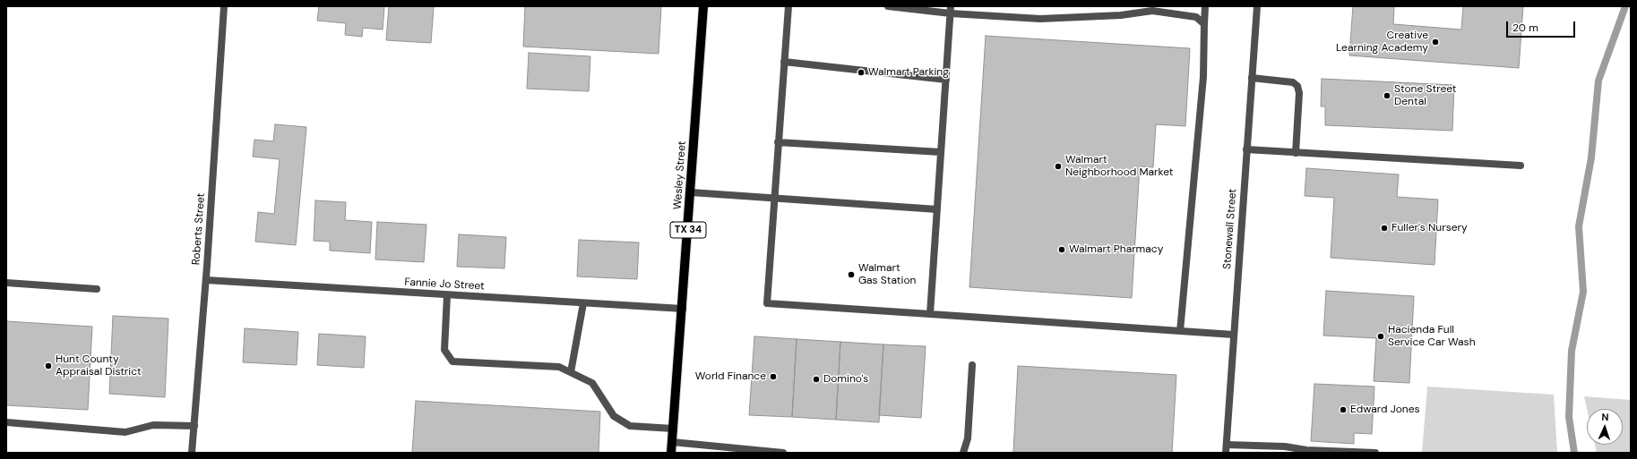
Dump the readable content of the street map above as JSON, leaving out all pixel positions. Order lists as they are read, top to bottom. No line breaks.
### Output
{"streets":{"main road":["Wesley Street","TX 34"],"street":["Roberts Street","Stonewall Street","Fannie Jo Street"]},"crossings":[["Wesley Street","Fannie Jo Street"],["Roberts Street","Fannie Jo Street"]],"places":["Creative Learning Academy","Walmart Parking","Stone Street Dental","Walmart Neighborhood Market","Fuller's Nursery","Walmart Pharmacy","Walmart Gas Station","Hacienda Full Service Car Wash","Hunt County Appraisal District","World Finance","Domino's","Edward Jones"],"scale_bar":"20 m","north":"top"}
